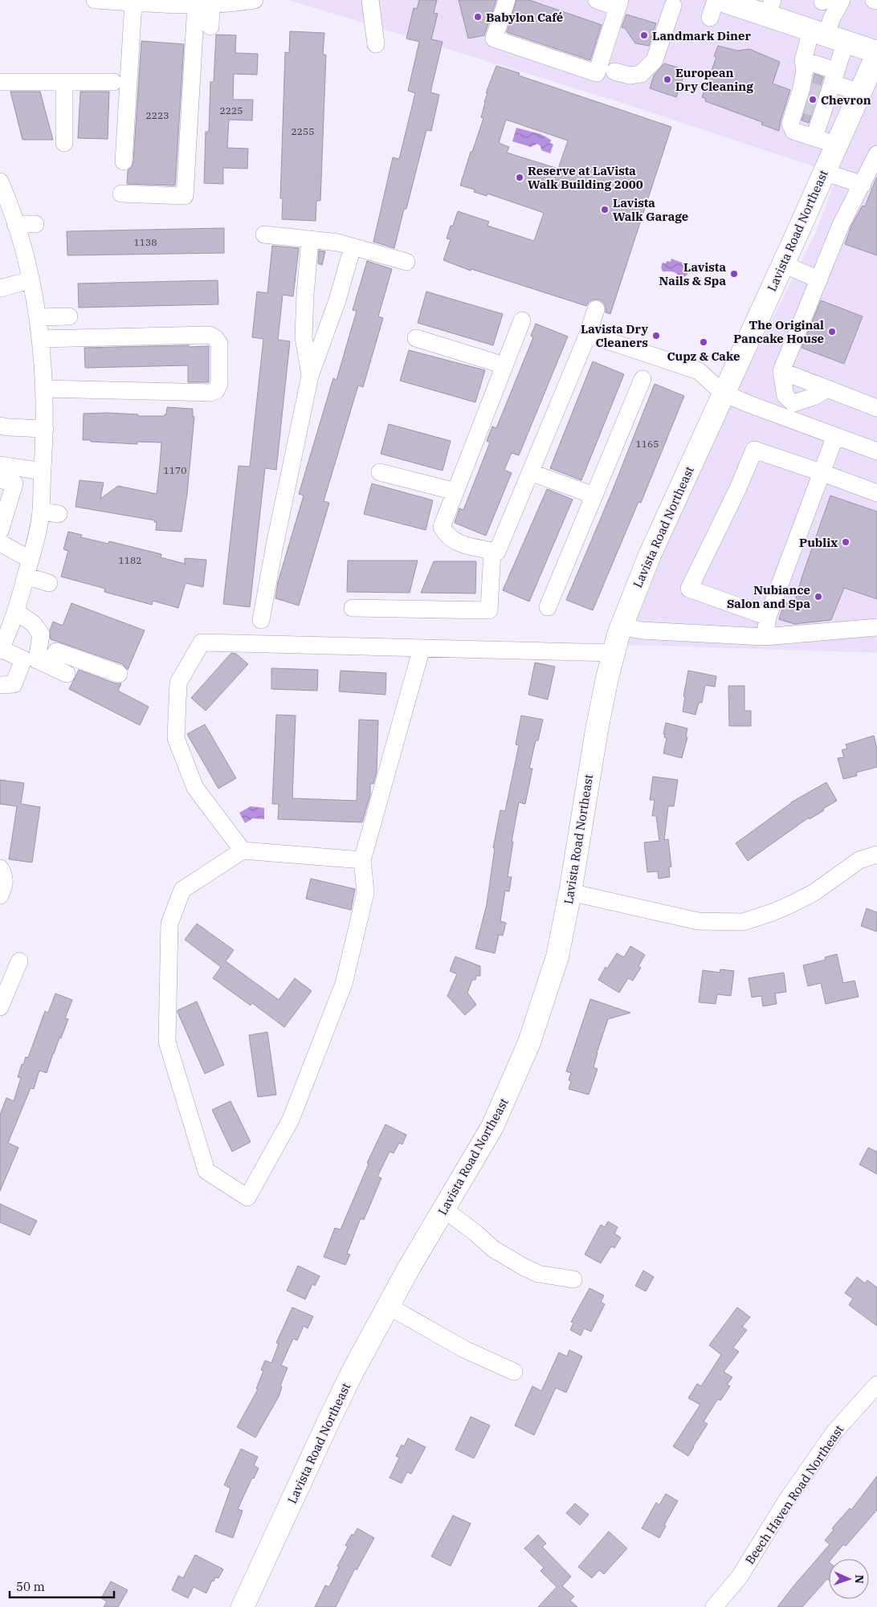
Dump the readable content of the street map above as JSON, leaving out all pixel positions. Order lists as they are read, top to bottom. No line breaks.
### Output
{"streets":{"main road":["Lavista Road Northeast"],"street":["Beech Haven Road Northeast"]},"places":["Babylon Café","Landmark Diner","European Dry Cleaning","Chevron","Reserve at LaVista Walk Building 2000","Lavista Walk Garage","Lavista Nails & Spa","The Original Pancake House","Lavista Dry Cleaners","Cupz & Cake","Publix","Nubiance Salon and Spa"],"house_numbers":["2225","2223","2255","1138","1165","1170","1182"],"scale_bar":"50 m","north":"right"}
